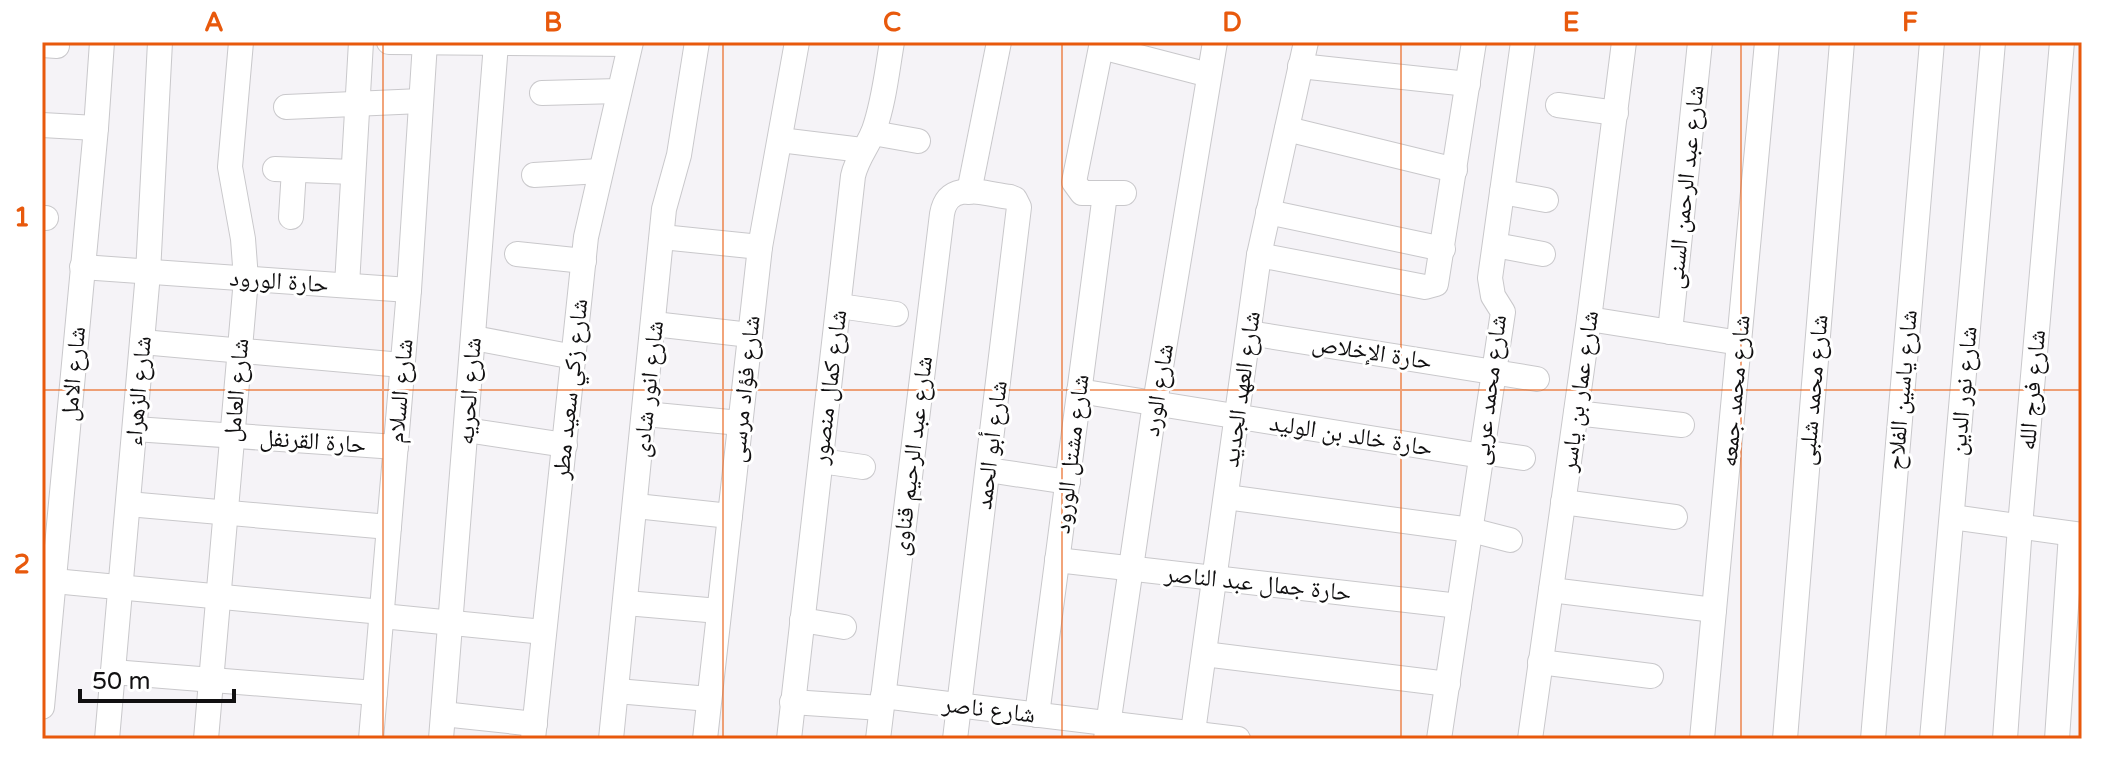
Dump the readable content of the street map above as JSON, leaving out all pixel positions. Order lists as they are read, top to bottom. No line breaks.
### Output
{"streets":{"street":["شارع عبد الرحمن السنى","حارة الورود","حارة الإخلاص","شارع الامل","شارع كمال منصور","شارع زكي سعيد مطر","شارع انور شادى","شارع فؤاد مرسى","شارع العهد الجديد","شارع العامل","شارع الورد","شارع محمد عربى","شارع محمد شلبى","شارع ياسين الفلاح","شارع فرج الله","شارع الزهراء","شارع السلام","شارع الحريه","شارع عمار بن ياسر","شارع محمد جمعه","شارع نور الدين","حارة خالد بن الوليد","حارة القرنفل","شارع أبو الحمد","شارع مشتل الورود","شارع عبد الرحيم قناوى","حارة جمال عبد الناصر","شارع ناصر"]},"crossings":[["حارة الورود","شارع الامل"],["حارة الورود","شارع العامل"],["حارة الورود","شارع الزهراء"],["حارة الورود","شارع السلام"],["حارة الإخلاص","شارع العهد الجديد"],["حارة الإخلاص","شارع محمد عربى"],["شارع كمال منصور","شارع ناصر"],["شارع العهد الجديد","حارة خالد بن الوليد"],["شارع العهد الجديد","حارة جمال عبد الناصر"],["شارع العهد الجديد","شارع ناصر"],["شارع العامل","حارة القرنفل"],["شارع الورد","حارة خالد بن الوليد"],["شارع الورد","حارة جمال عبد الناصر"],["شارع الورد","شارع ناصر"],["شارع محمد عربى","حارة خالد بن الوليد"],["شارع محمد عربى","حارة جمال عبد الناصر"],["شارع الزهراء","حارة القرنفل"],["شارع السلام","حارة القرنفل"],["حارة خالد بن الوليد","شارع مشتل الورود"],["شارع أبو الحمد","شارع عبد الرحيم قناوى"],["شارع أبو الحمد","شارع ناصر"],["شارع مشتل الورود","حارة جمال عبد الناصر"],["شارع مشتل الورود","شارع ناصر"],["شارع عبد الرحيم قناوى","شارع ناصر"]],"scale_bar":"50 m","grid":{"columns":["A","B","C","D","E","F"],"rows":["1","2"]}}
